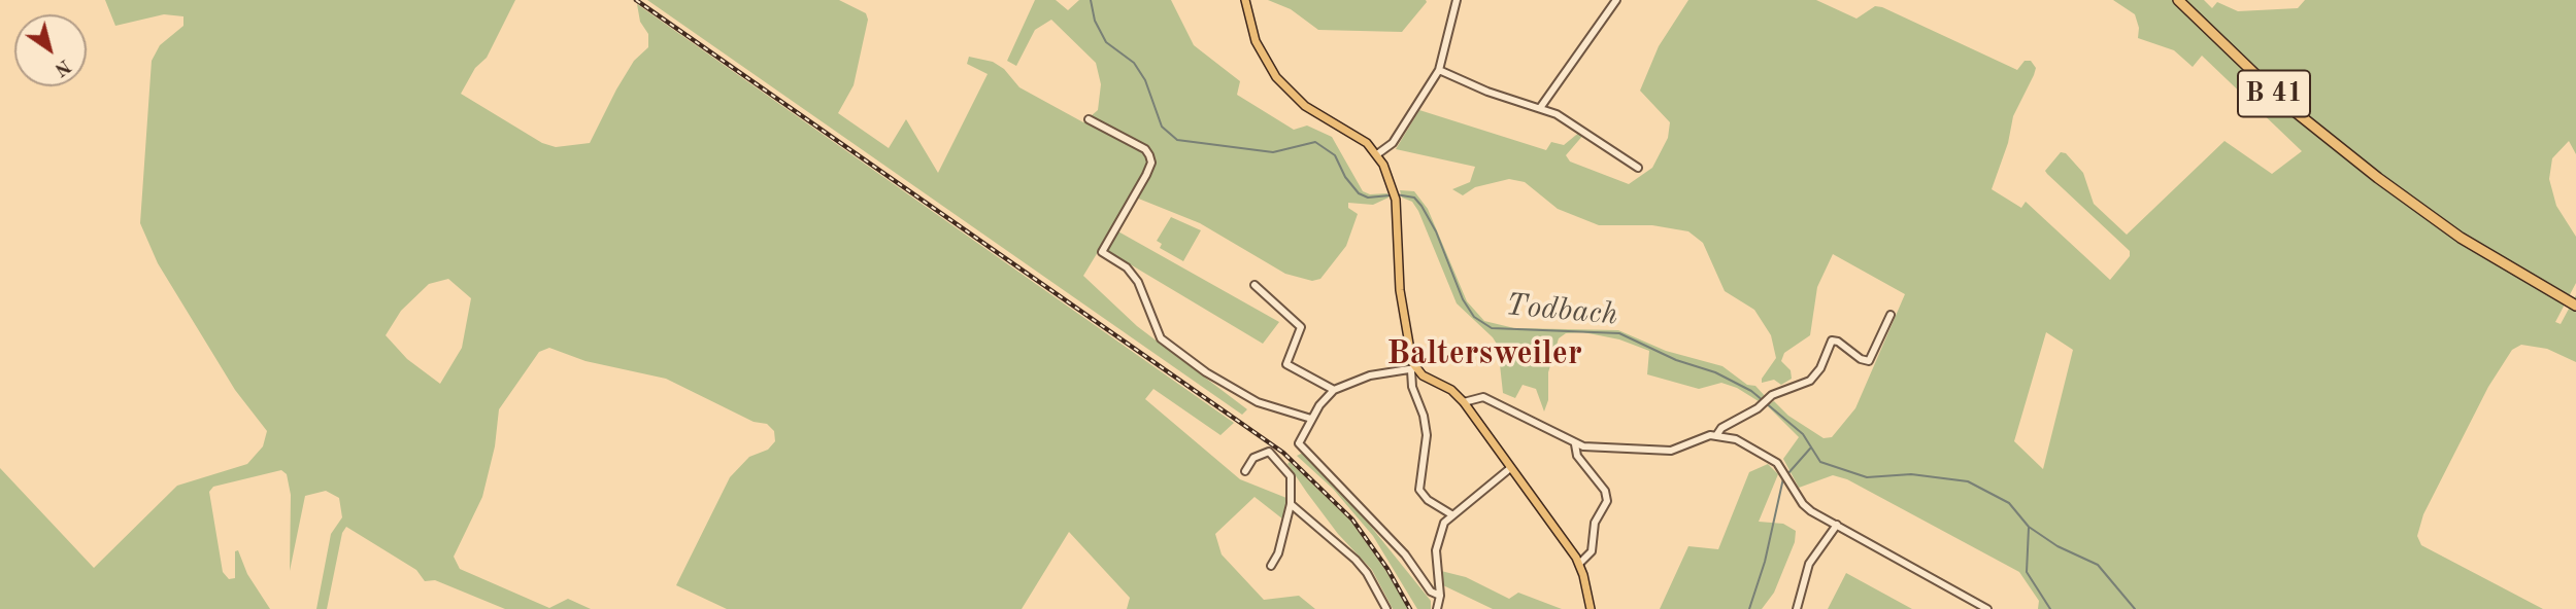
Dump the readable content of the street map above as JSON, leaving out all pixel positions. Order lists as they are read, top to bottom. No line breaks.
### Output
{"streets":{"highway":["B 41"]},"districts":["Baltersweiler"],"water":["Todbach"],"north":"bottom right"}
